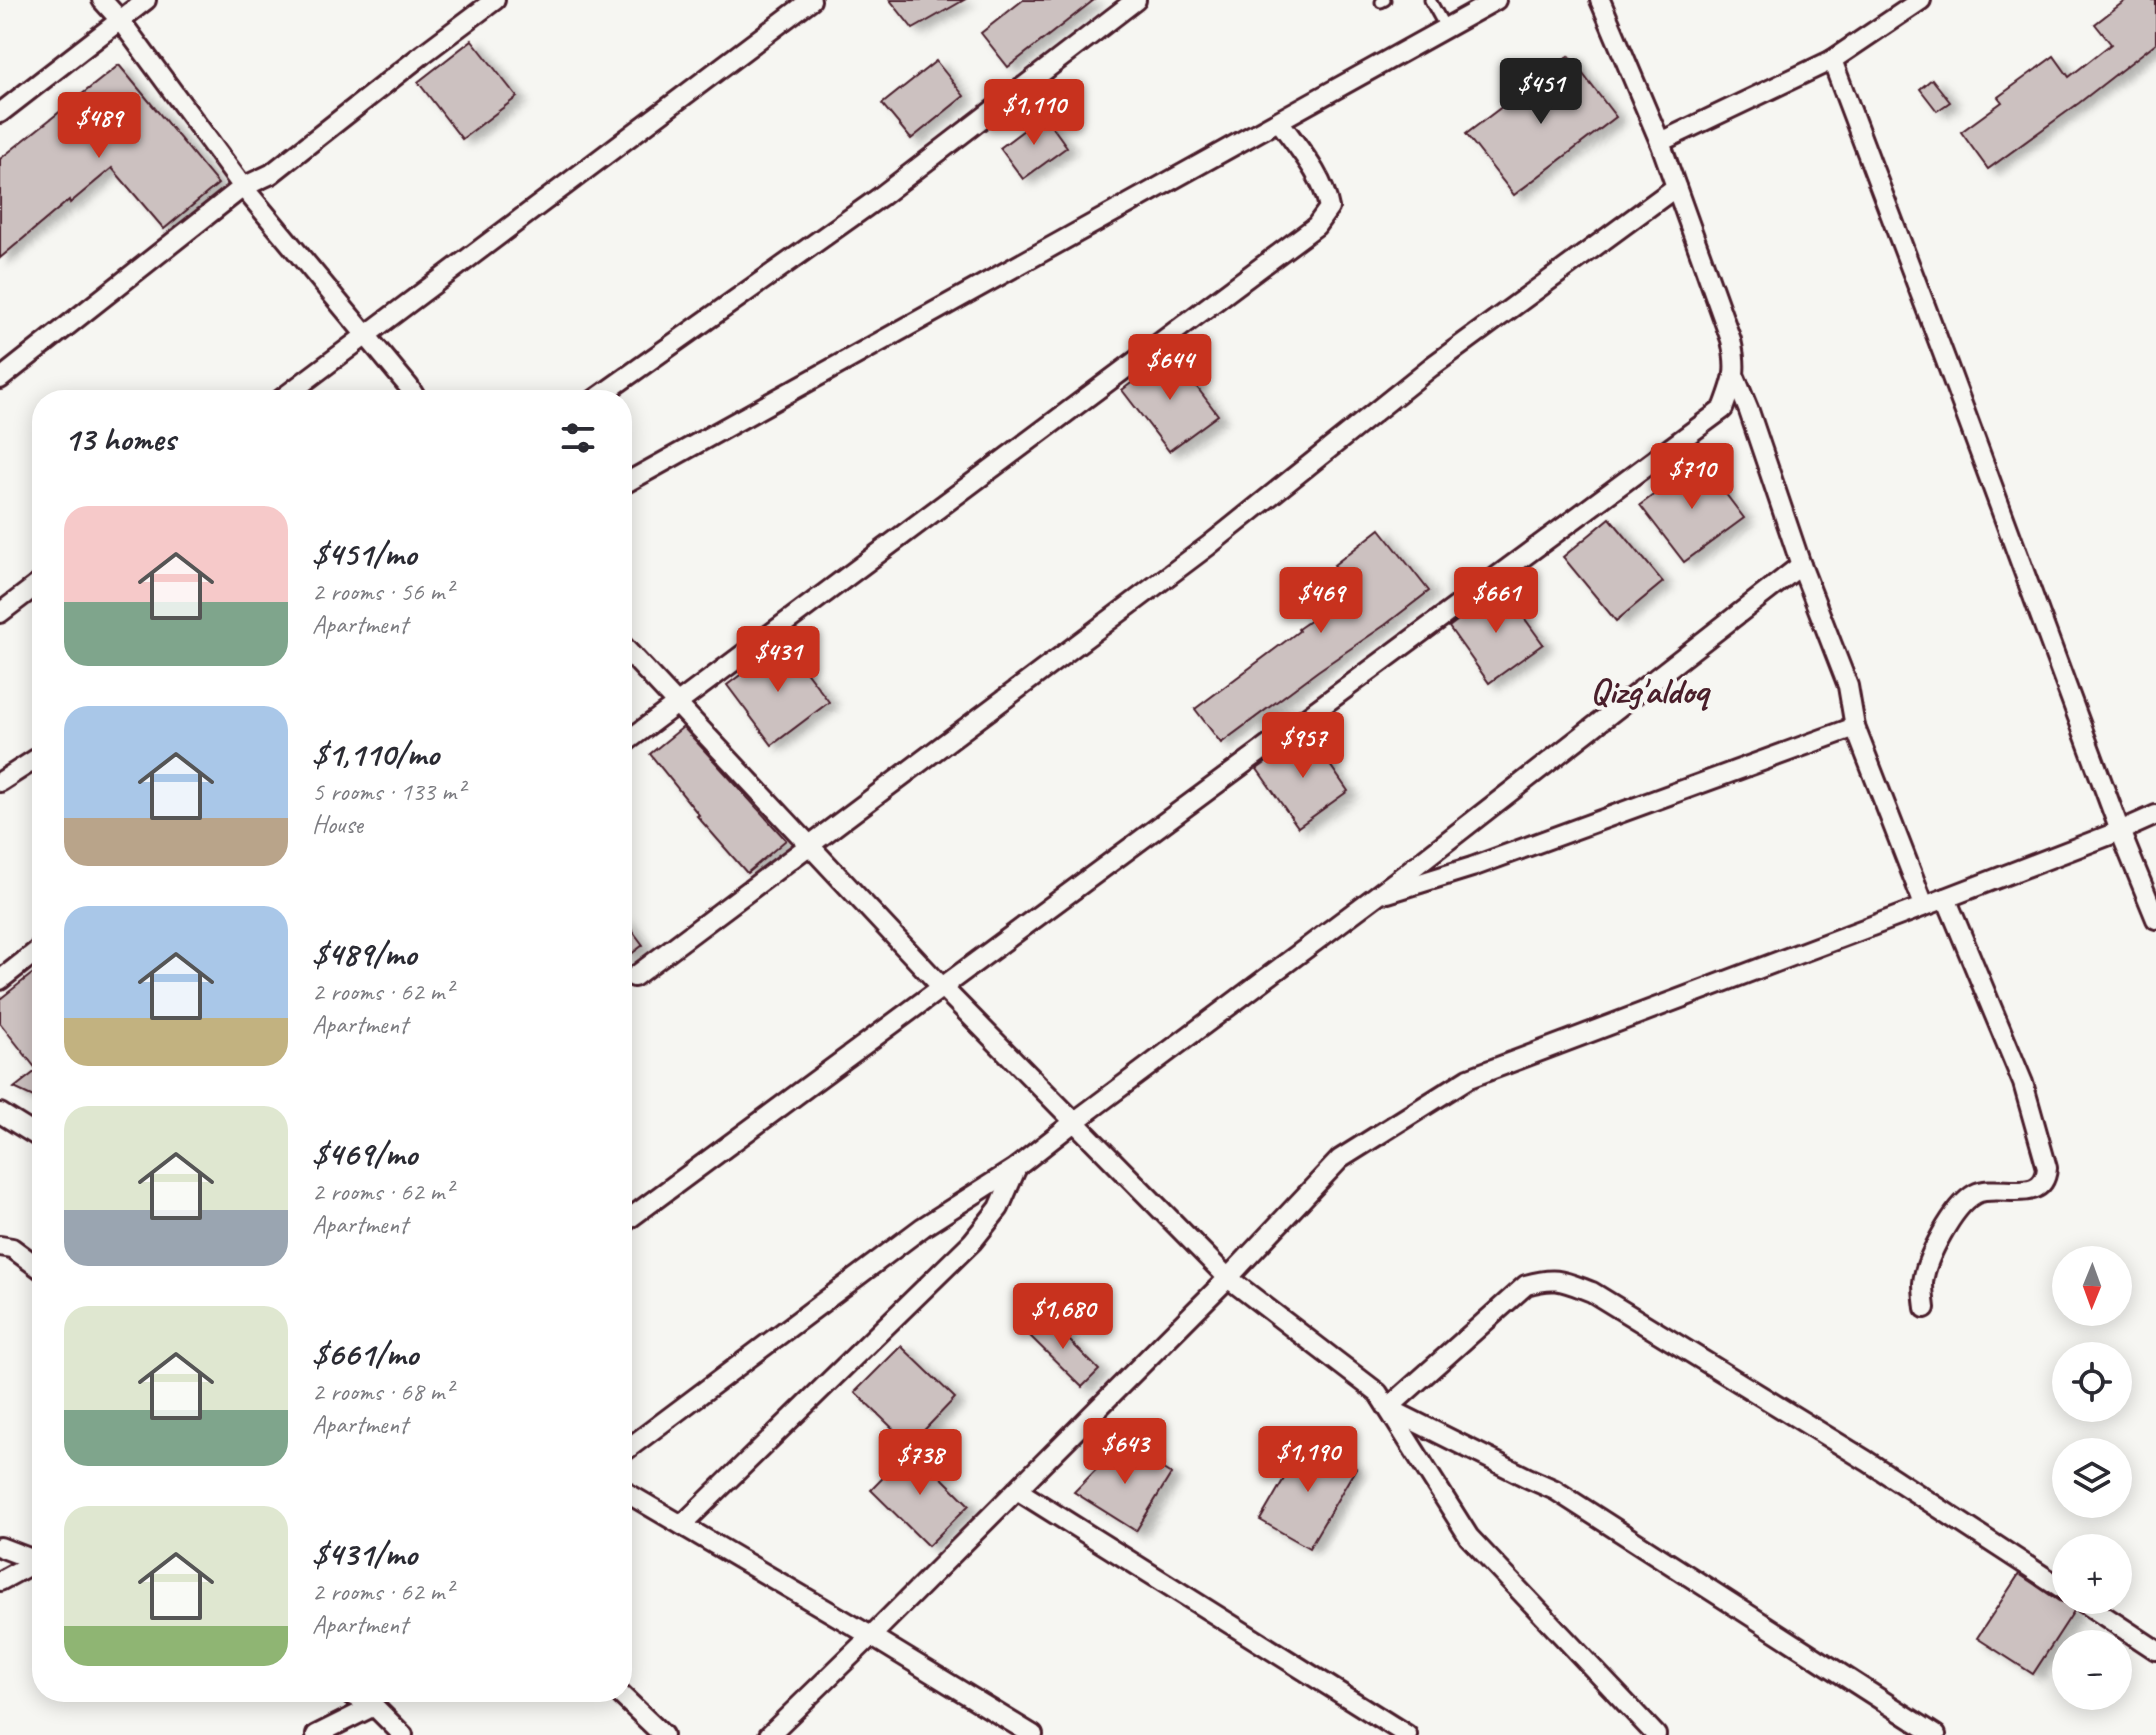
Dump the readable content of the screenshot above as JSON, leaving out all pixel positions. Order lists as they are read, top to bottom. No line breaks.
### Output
{"districts":["Qizg'aldoq"],"north":"bottom","page":{"price":["$451","$1,110","$489","$644","$710","$469","$661","$431","$957","$1,680","$643","$1,190","$738"],"heading":"13 homes","list":[{"name":"$451/mo","note":"2 rooms · 56 m² · Apartment"},{"name":"$1,110/mo","note":"5 rooms · 133 m² · House"},{"name":"$489/mo","note":"2 rooms · 62 m² · Apartment"},{"name":"$469/mo","note":"2 rooms · 62 m² · Apartment"},{"name":"$661/mo","note":"2 rooms · 68 m² · Apartment"},{"name":"$431/mo","note":"2 rooms · 62 m² · Apartment"}],"map_buttons":["+","−"]}}
